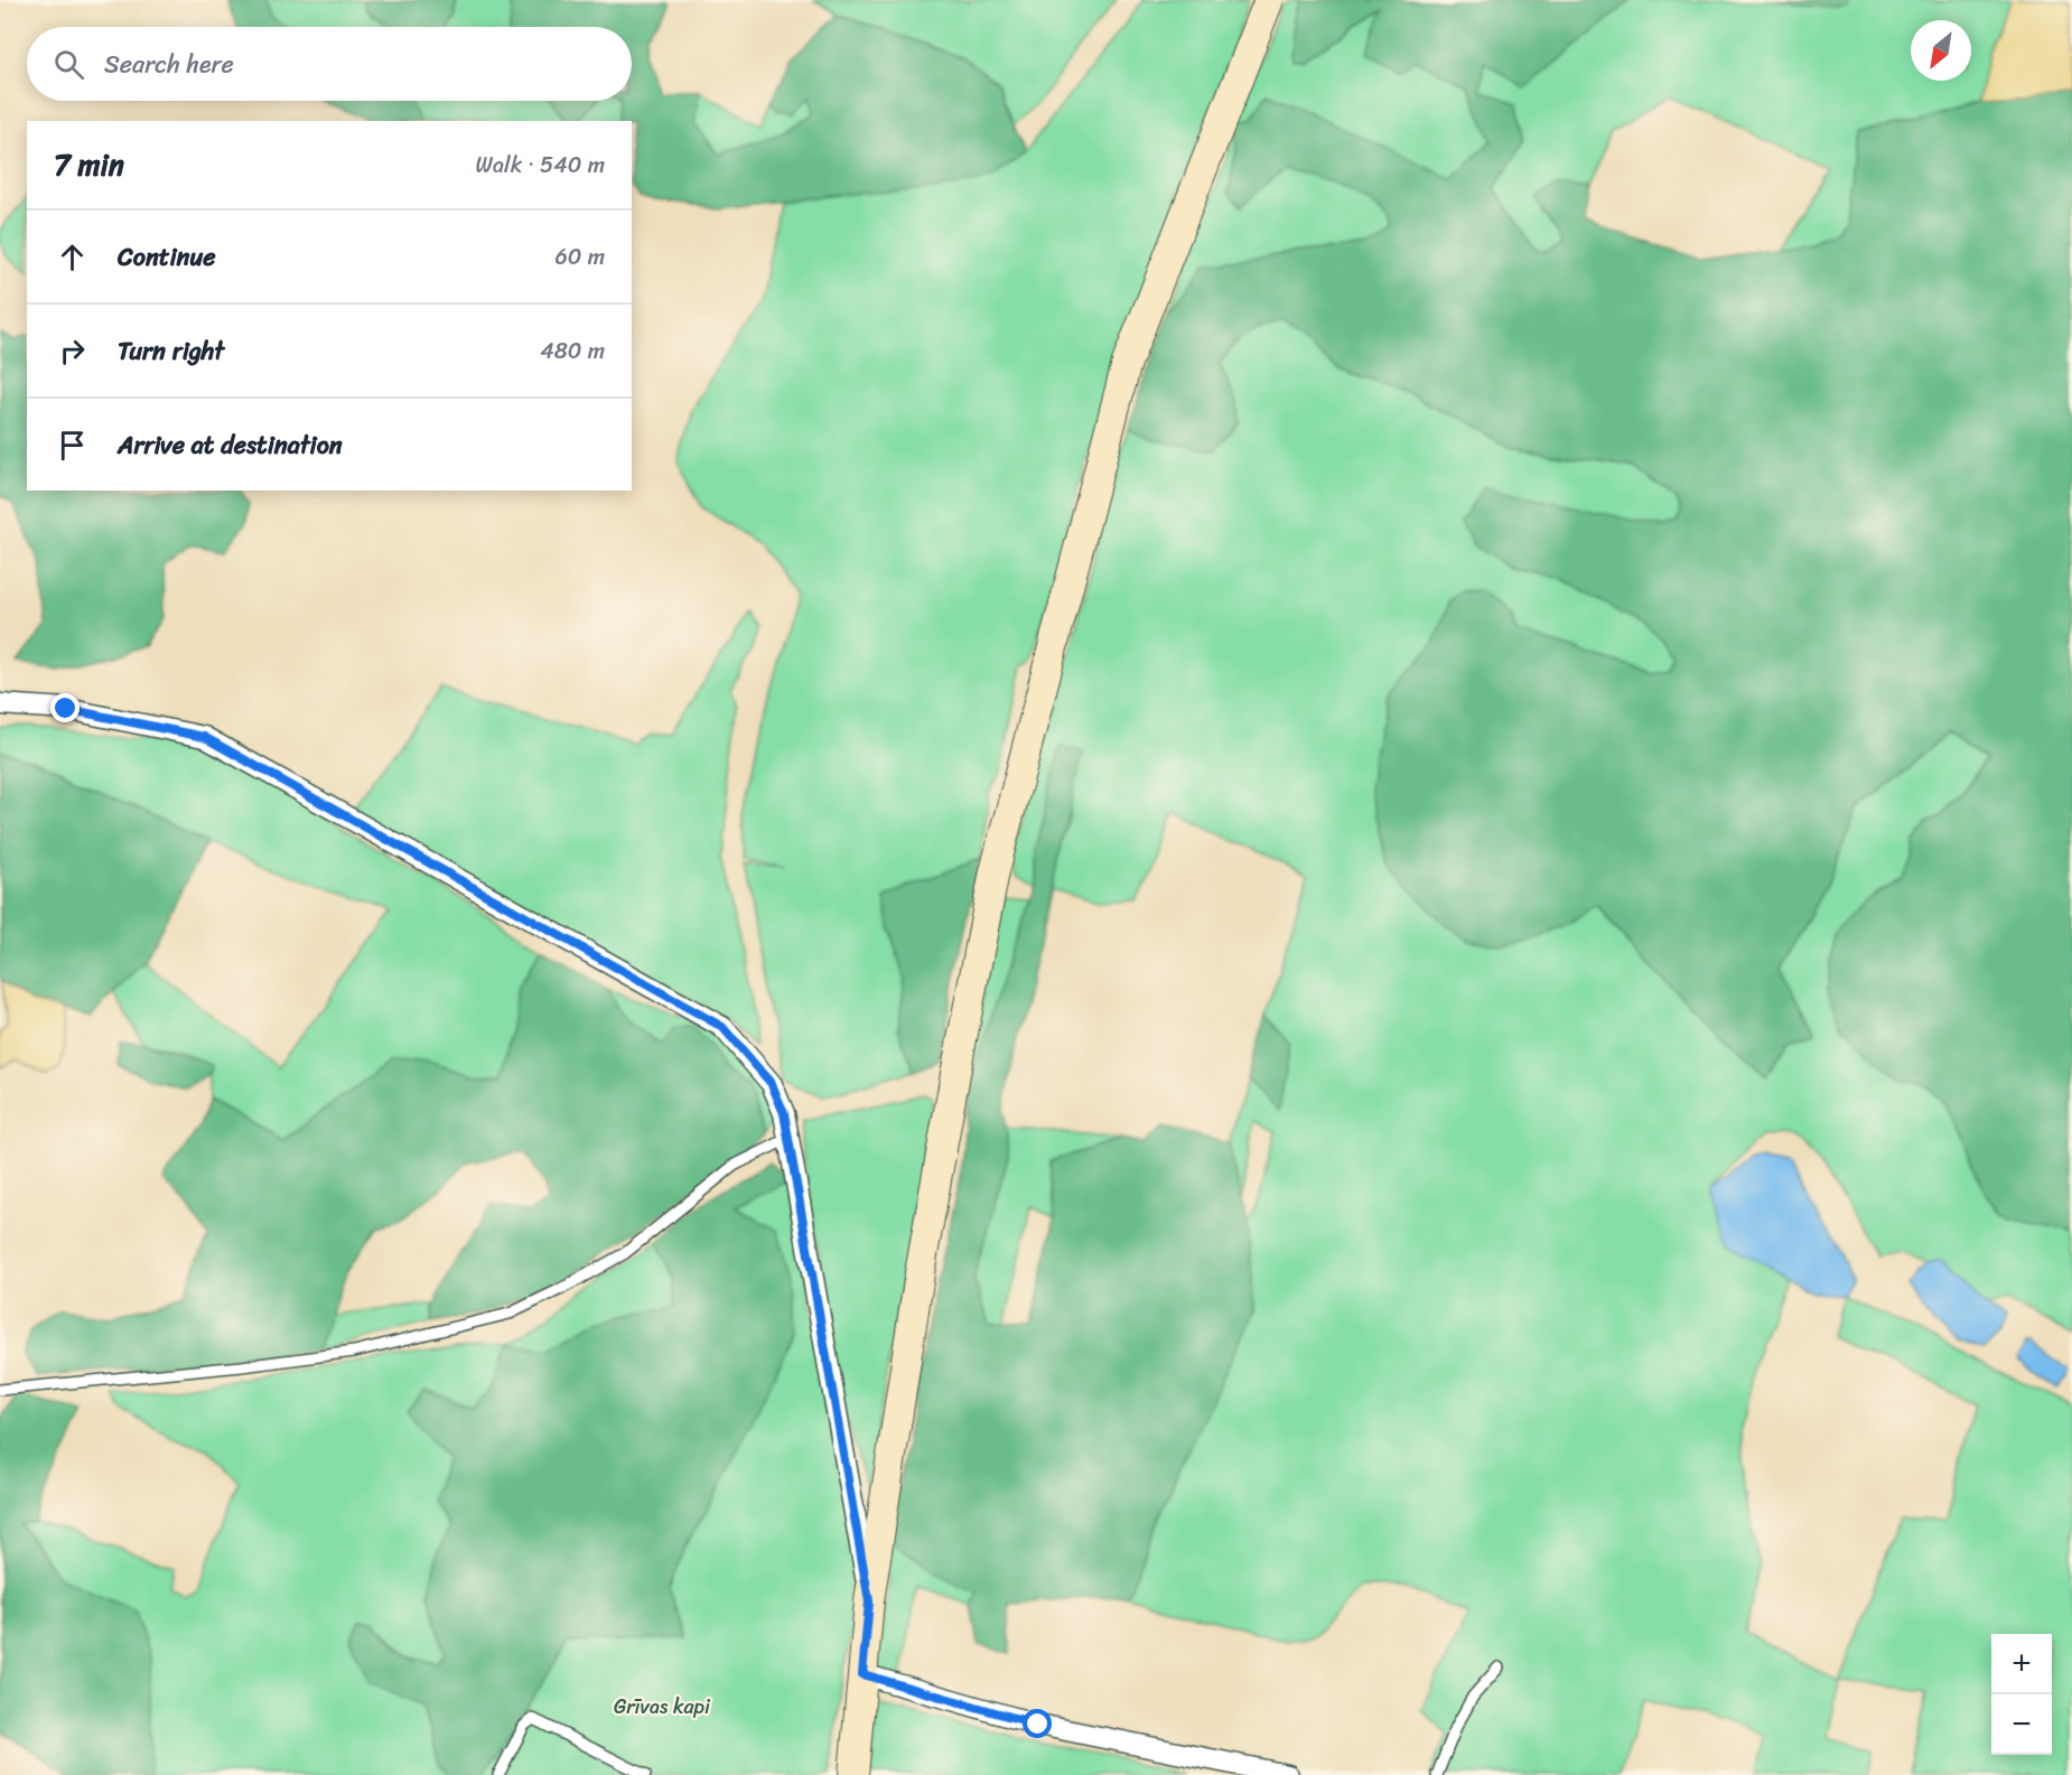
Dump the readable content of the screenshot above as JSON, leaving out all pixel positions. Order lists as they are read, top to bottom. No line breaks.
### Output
{"parks":["Grīvas kapi"],"north":"bottom left","page":{"search":"Search here","heading":["7 min","Walk · 540 m"],"list":[["Continue","60 m"],["Turn right","480 m"],"Arrive at destination"],"map_buttons":["+","−"]}}
